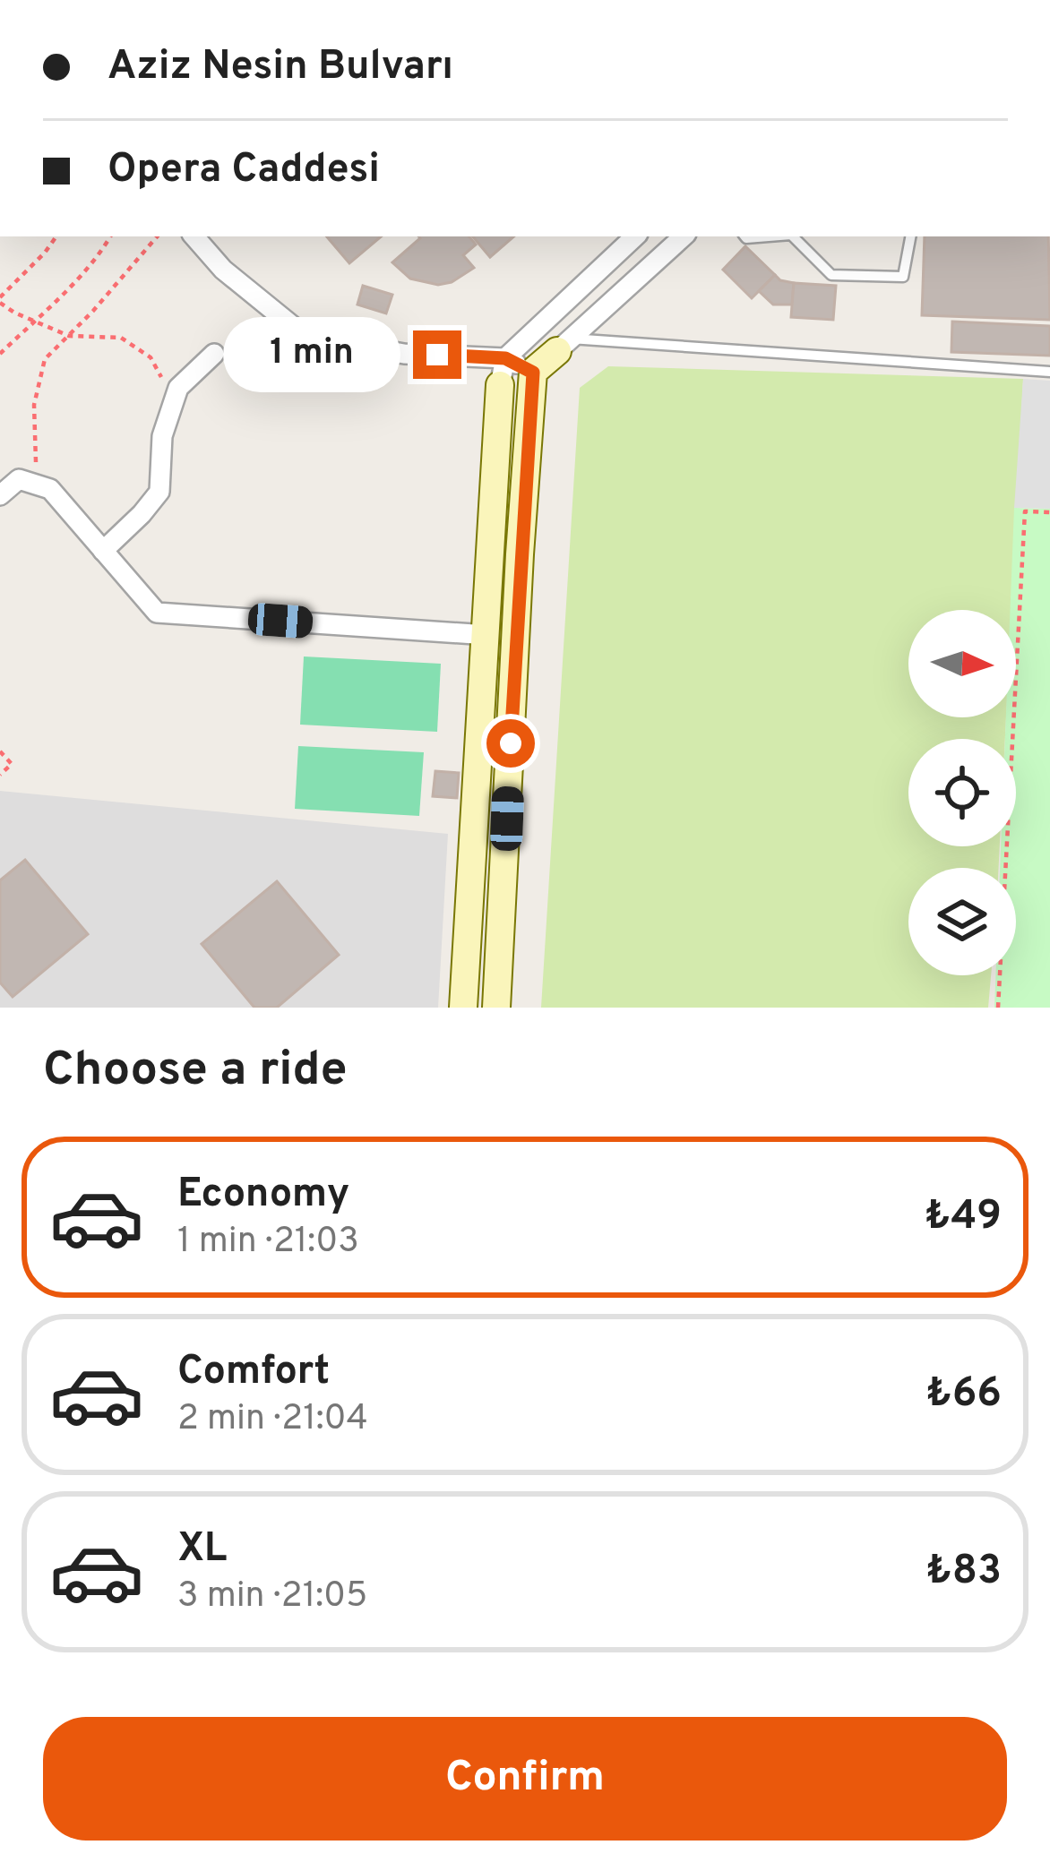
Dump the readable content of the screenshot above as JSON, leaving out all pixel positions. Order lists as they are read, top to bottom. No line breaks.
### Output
{"north":"right","page":{"banner":["Aziz Nesin Bulvarı","Opera Caddesi"],"bubble":"1 min","heading":"Choose a ride","list":[{"name":"Economy","note":"1 min · 21:03","value":"₺49"},{"name":"Comfort","note":"2 min · 21:04","value":"₺66"},{"name":"XL","note":"3 min · 21:05","value":"₺83"}],"buttons":"Confirm"}}
